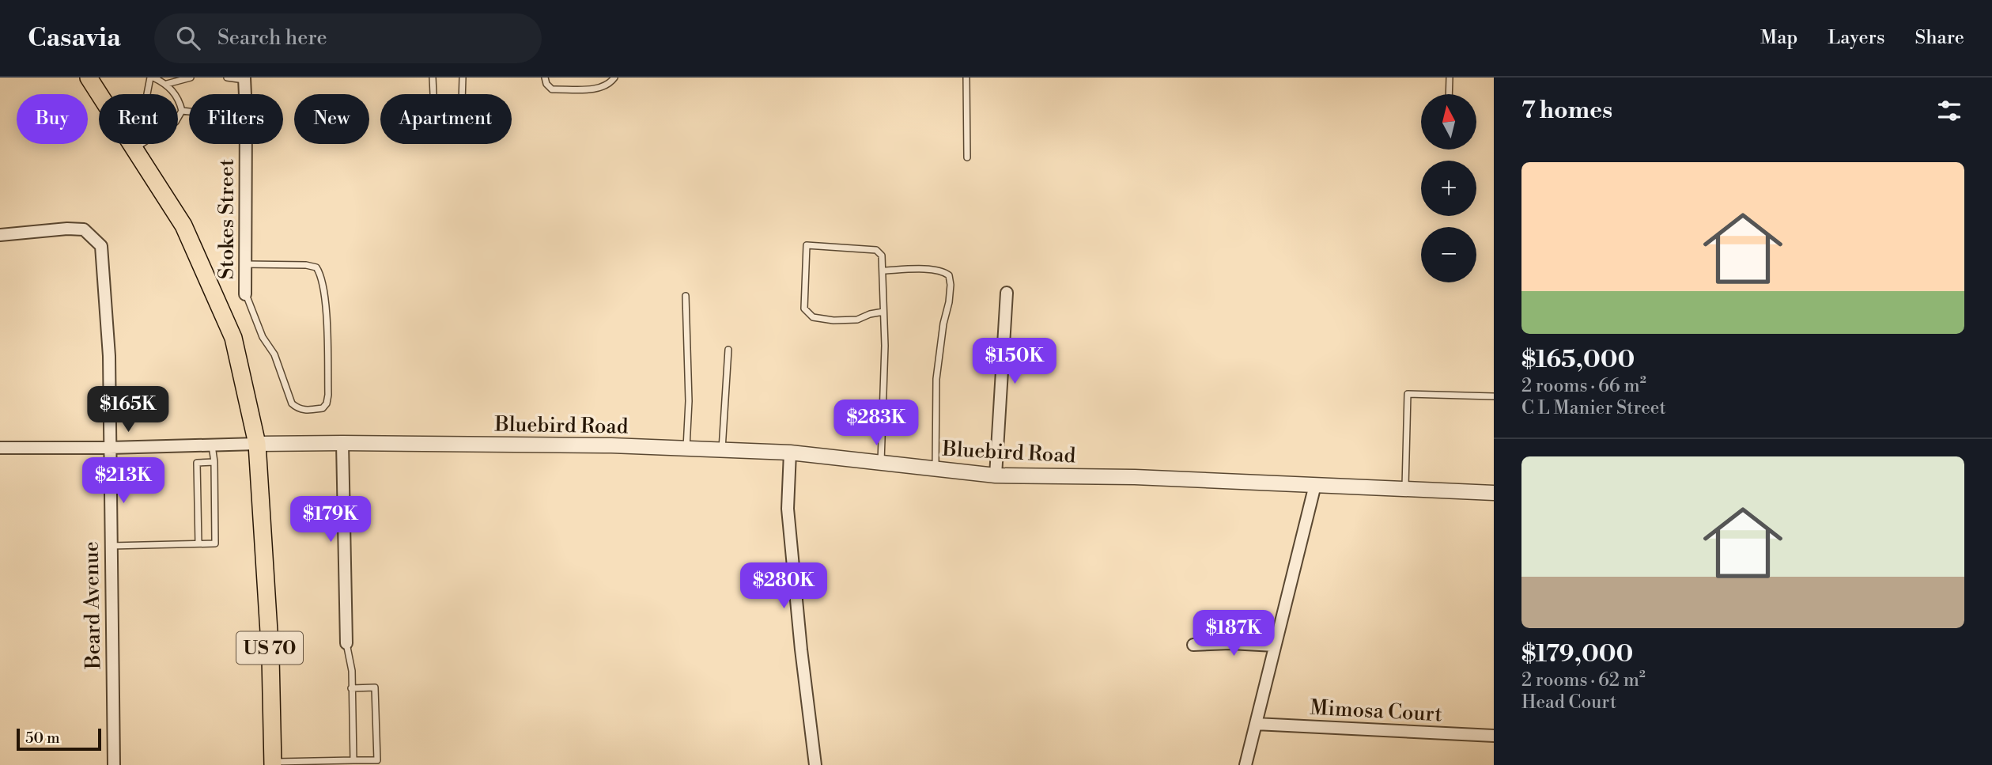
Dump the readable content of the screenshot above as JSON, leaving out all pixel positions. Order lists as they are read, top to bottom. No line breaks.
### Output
{"streets":{"main road":["US 70"],"street":["Stokes Street","Bluebird Road","Beard Avenue","Mimosa Court"]},"crossings":[["Bluebird Road","US 70"]],"scale_bar":"50 m","north":"top","page":{"header":"Casavia","search":"Search here","nav":["Map","Layers","Share"],"heading":"7 homes","map_buttons":["+","−"],"chip":["Buy","Rent","Filters","New","Apartment"],"list":[{"name":"$165,000","note":"2 rooms · 66 m² · C L Manier Street"},{"name":"$179,000","note":"2 rooms · 62 m² · Head Court"}],"price":["$150K","$165K","$283K","$213K","$179K","$280K","$187K"],"scale":"50 m"}}
